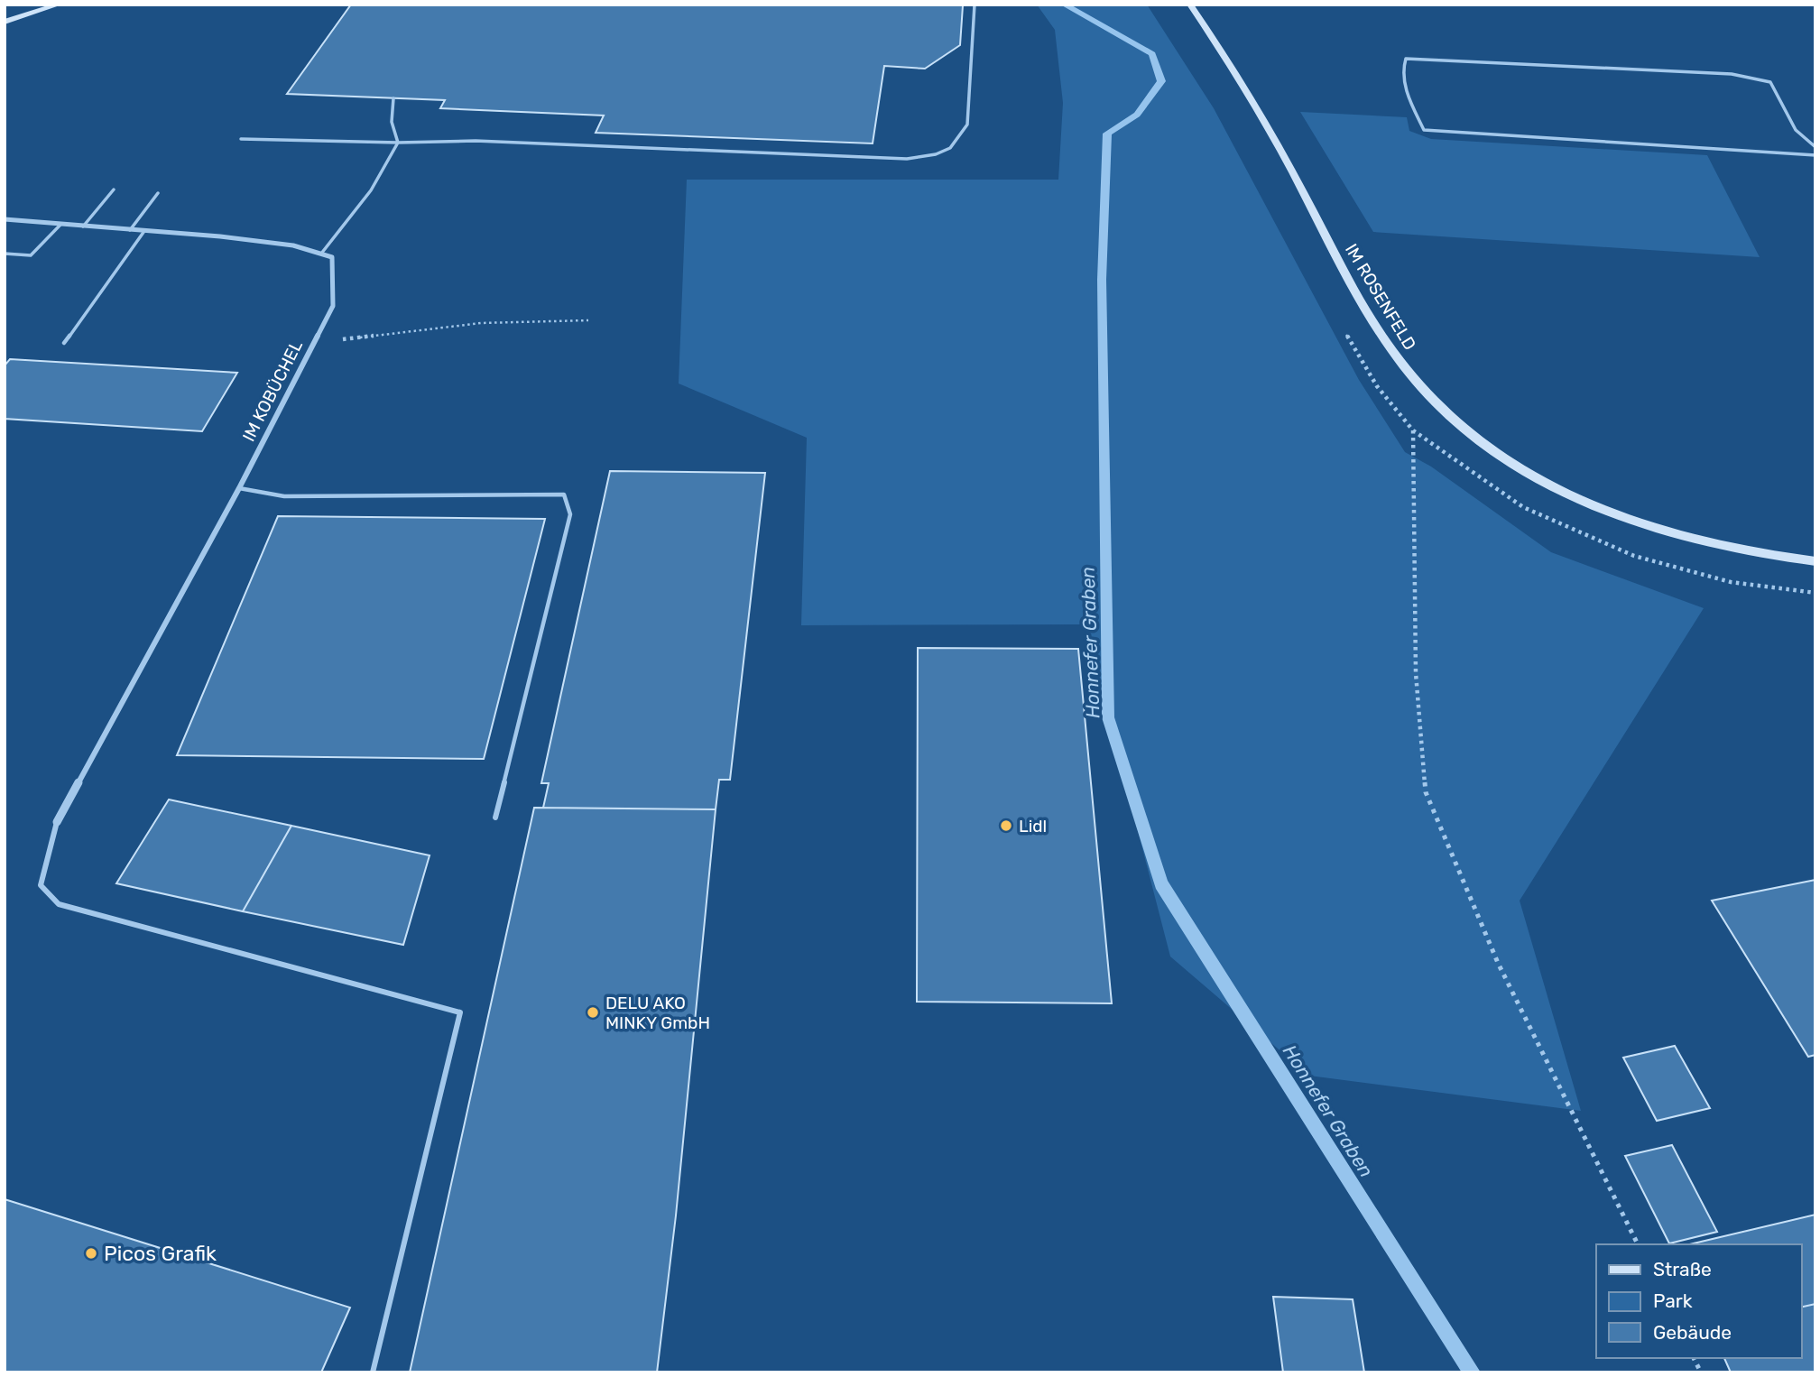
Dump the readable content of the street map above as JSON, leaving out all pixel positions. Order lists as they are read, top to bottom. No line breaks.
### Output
{"streets":{"street":["IM ROSENFELD","IM KOBÜCHEL"]},"water":["Honnefer Graben"],"places":["Lidl","DELU AKO MINKY GmbH","Picos Grafik"],"legend":["Straße","Park","Gebäude"]}
